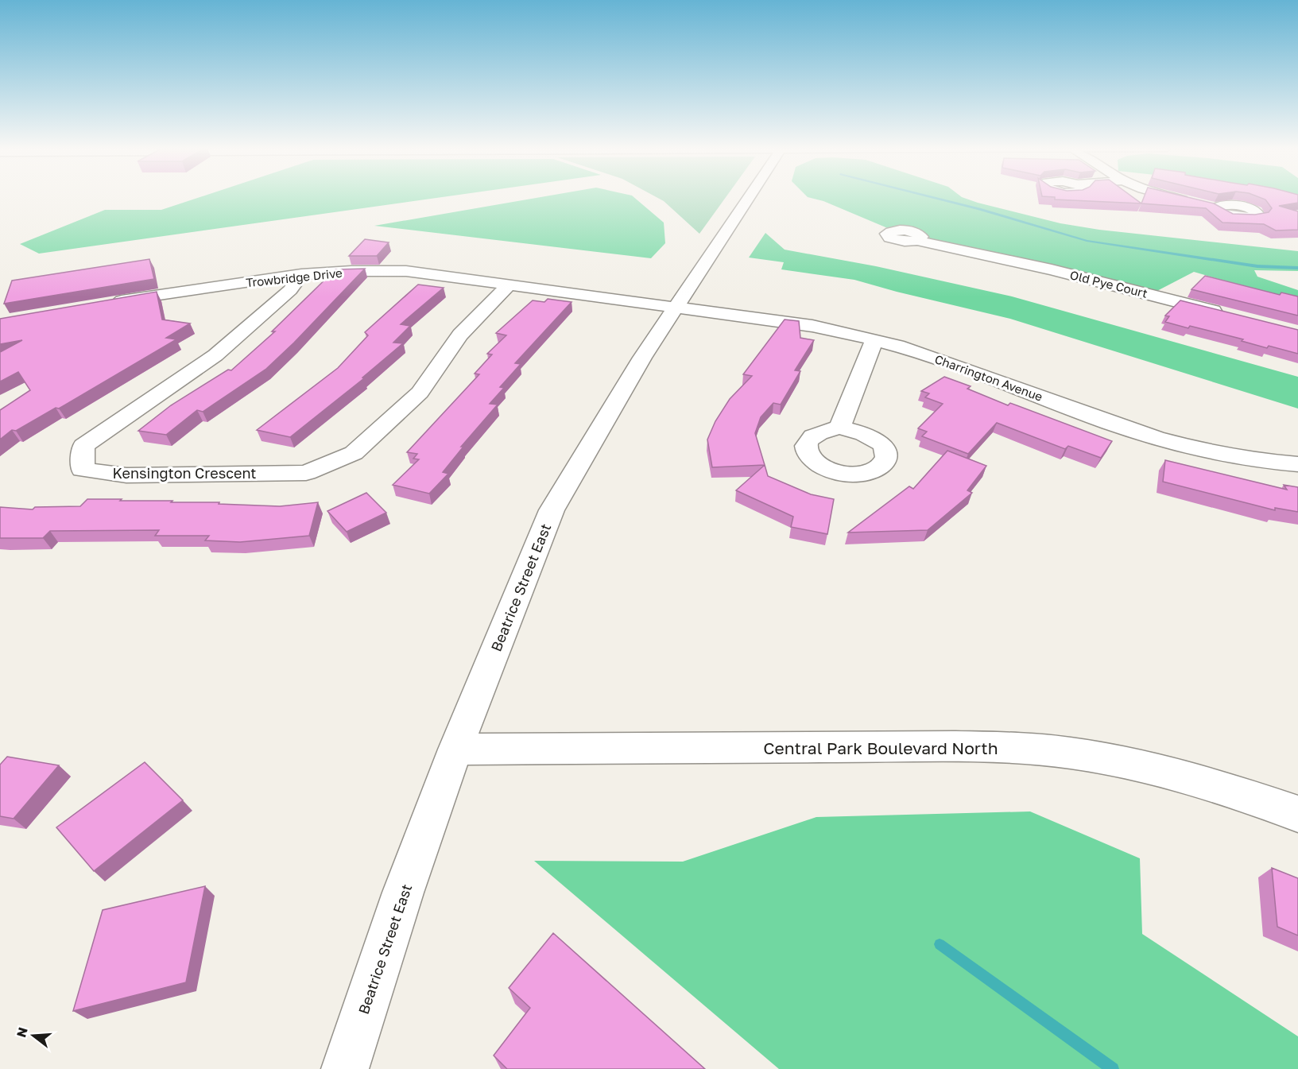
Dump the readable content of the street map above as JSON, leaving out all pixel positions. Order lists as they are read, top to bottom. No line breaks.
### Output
{"streets":{"street":["Trowbridge Drive","Old Pye Court","Charrington Avenue","Kensington Crescent","Beatrice Street East","Central Park Boulevard North"]},"crossings":[["Trowbridge Drive","Charrington Avenue"],["Trowbridge Drive","Kensington Crescent"],["Trowbridge Drive","Beatrice Street East"],["Charrington Avenue","Beatrice Street East"],["Beatrice Street East","Central Park Boulevard North"]],"north":"left"}
